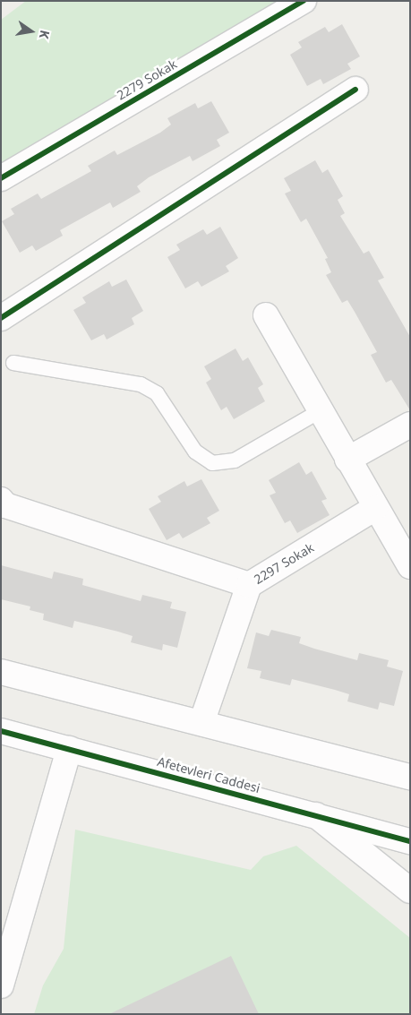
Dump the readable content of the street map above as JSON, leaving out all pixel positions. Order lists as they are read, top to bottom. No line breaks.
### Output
{"streets":{"street":["2279 Sokak","2297 Sokak","Afetevleri Caddesi"]},"north":"right"}
